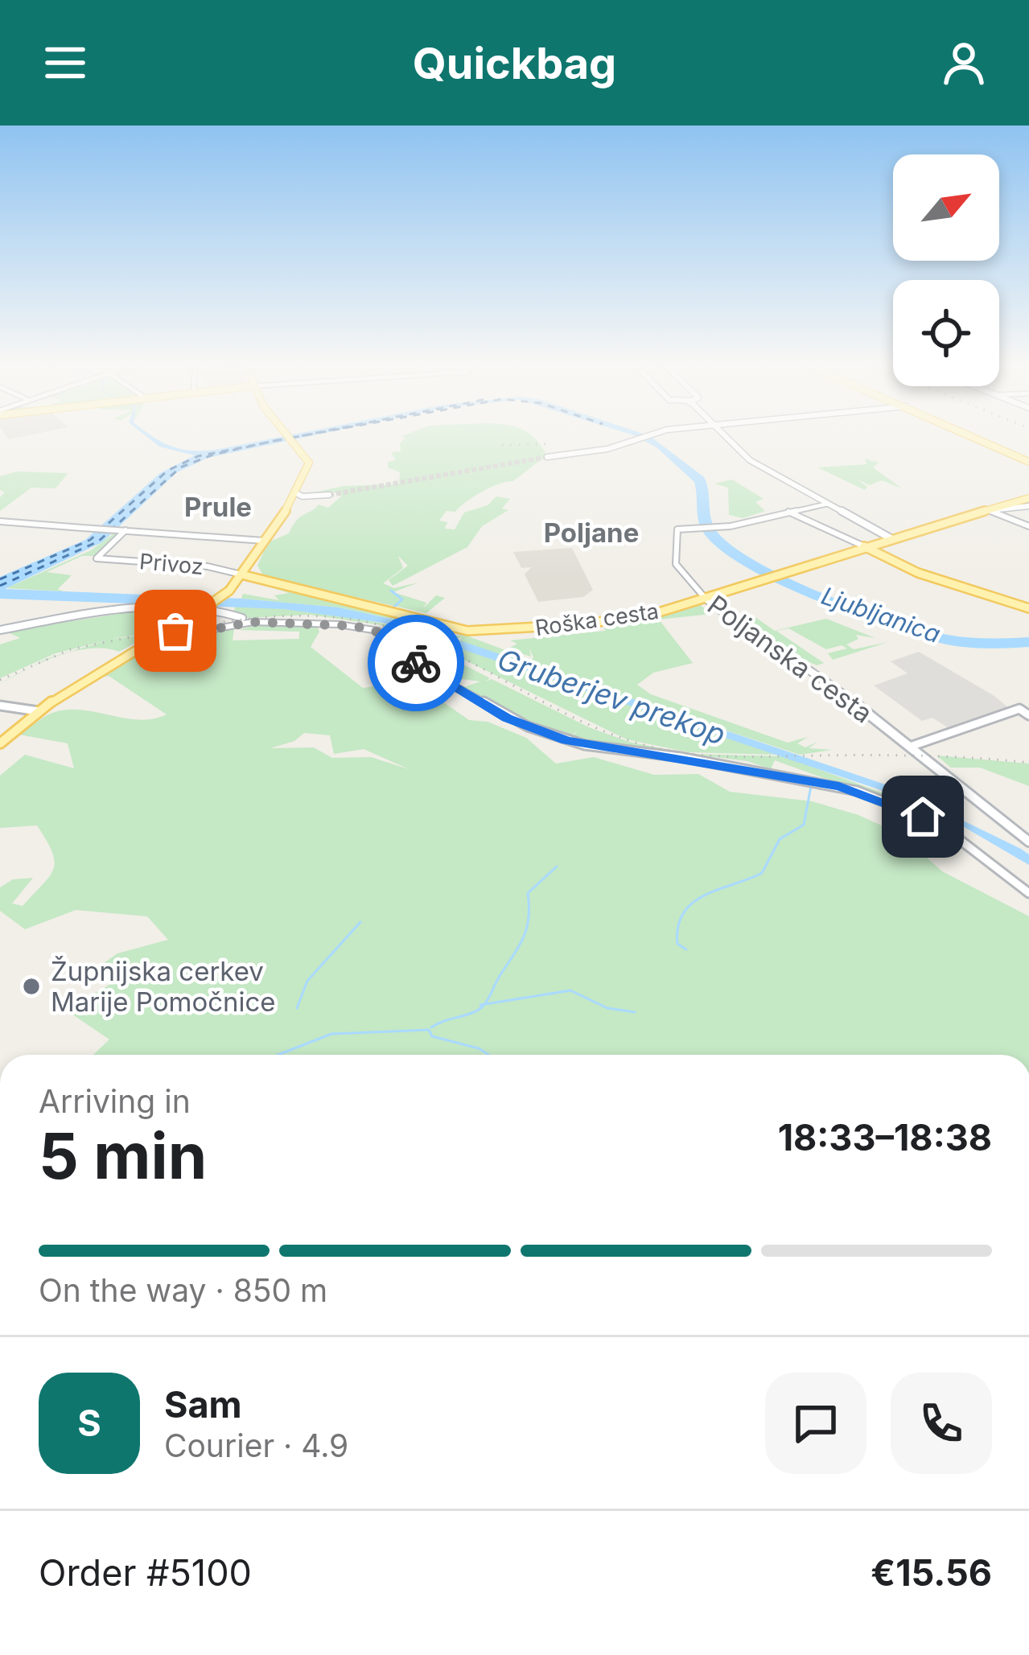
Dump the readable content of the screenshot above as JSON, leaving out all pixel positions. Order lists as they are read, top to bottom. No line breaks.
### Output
{"streets":{"main road":["Roška cesta","Poljanska cesta"],"street":["Privoz"]},"crossings":[["Privoz","Roška cesta"],["Roška cesta","Poljanska cesta"]],"districts":["Prule","Poljane"],"water":["Ljubljanica","Gruberjev prekop"],"places":["Župnijska cerkev Marije Pomočnice"],"north":"top right","page":{"header":"Quickbag","heading":["5 min","Arriving in","18:33–18:38"],"panel":["Sam","Courier · 4.9","Order #5100","€15.56"],"bar":"On the way · 850 m","round":"S"}}
